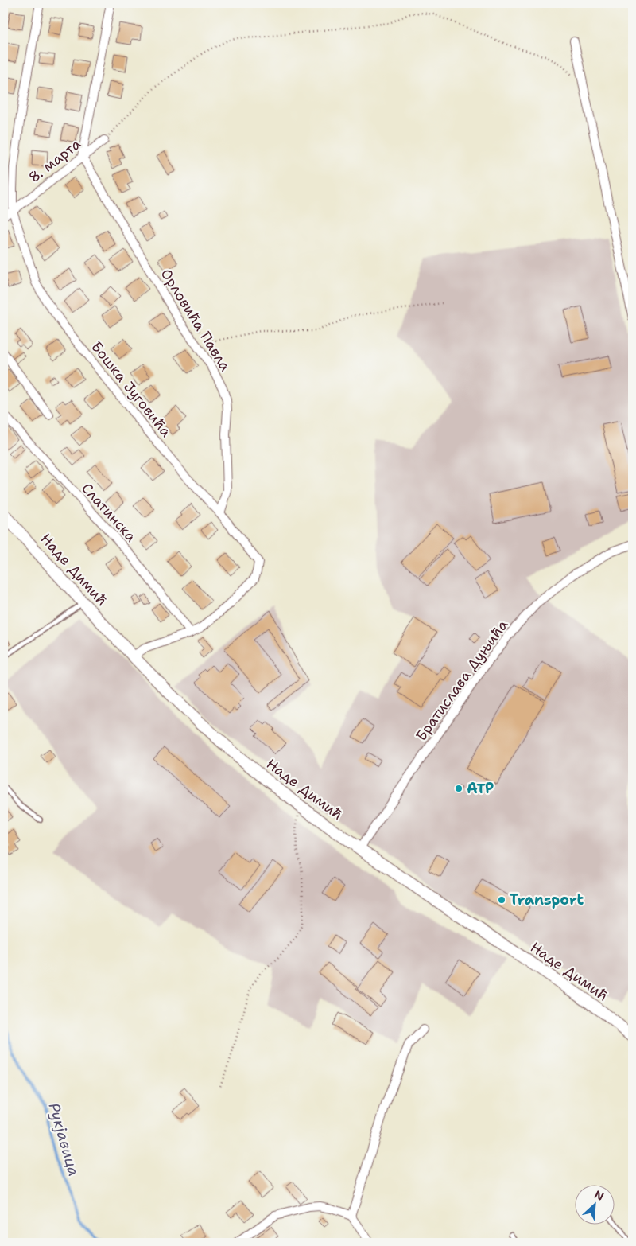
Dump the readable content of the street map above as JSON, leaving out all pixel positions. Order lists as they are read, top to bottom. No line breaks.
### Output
{"streets":{"main road":["Наде Димић"],"street":["8. марта","Орловића Павла","Бошка Југовића","Слатинска","Братислава Дуњића"]},"crossings":[["8. марта","Орловића Павла"],["8. марта","Бошка Југовића"],["Орловића Павла","Бошка Југовића"],["Бошка Југовића","Слатинска"],["Наде Димић","Братислава Дуњића"]],"water":["Рукјавица"],"places":["ATP","Transport"],"north":"top right"}
